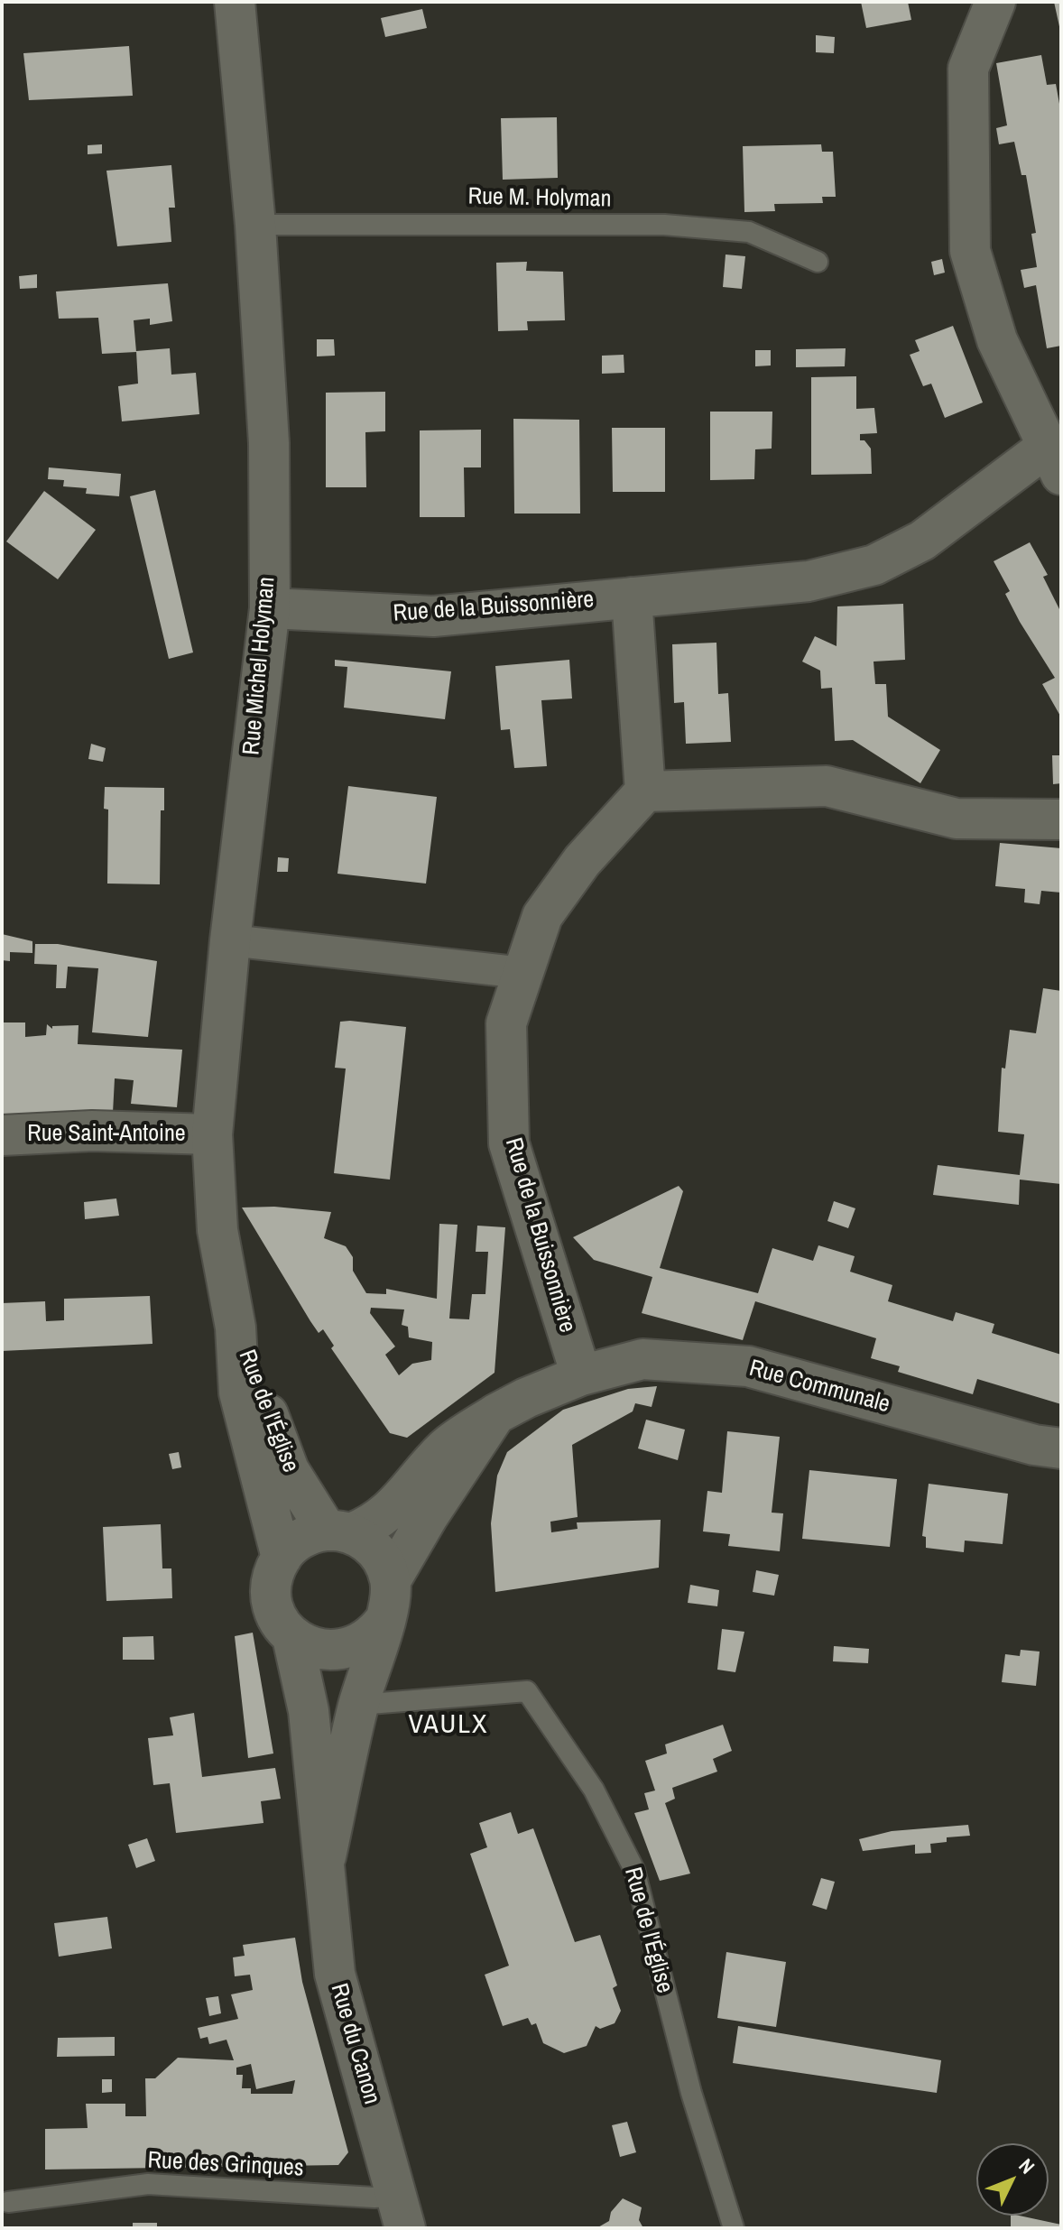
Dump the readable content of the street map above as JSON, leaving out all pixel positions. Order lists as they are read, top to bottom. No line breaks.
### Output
{"streets":{"street":["Rue de la Buissonnière","Rue Michel Holyman","Rue Saint-Antoine","Rue Communale","Rue de l'Église","Rue du Canon"],"lane":["Rue M. Holyman","Rue des Grinques"]},"crossings":[["Rue M. Holyman","Rue Michel Holyman"],["Rue de la Buissonnière","Rue Michel Holyman"],["Rue de la Buissonnière","Rue Communale"],["Rue Michel Holyman","Rue Saint-Antoine"],["Rue Michel Holyman","Rue de l'Église"],["Rue Communale","Rue de l'Église"],["Rue du Canon","Rue des Grinques"]],"districts":["VAULX"],"north":"top right"}
